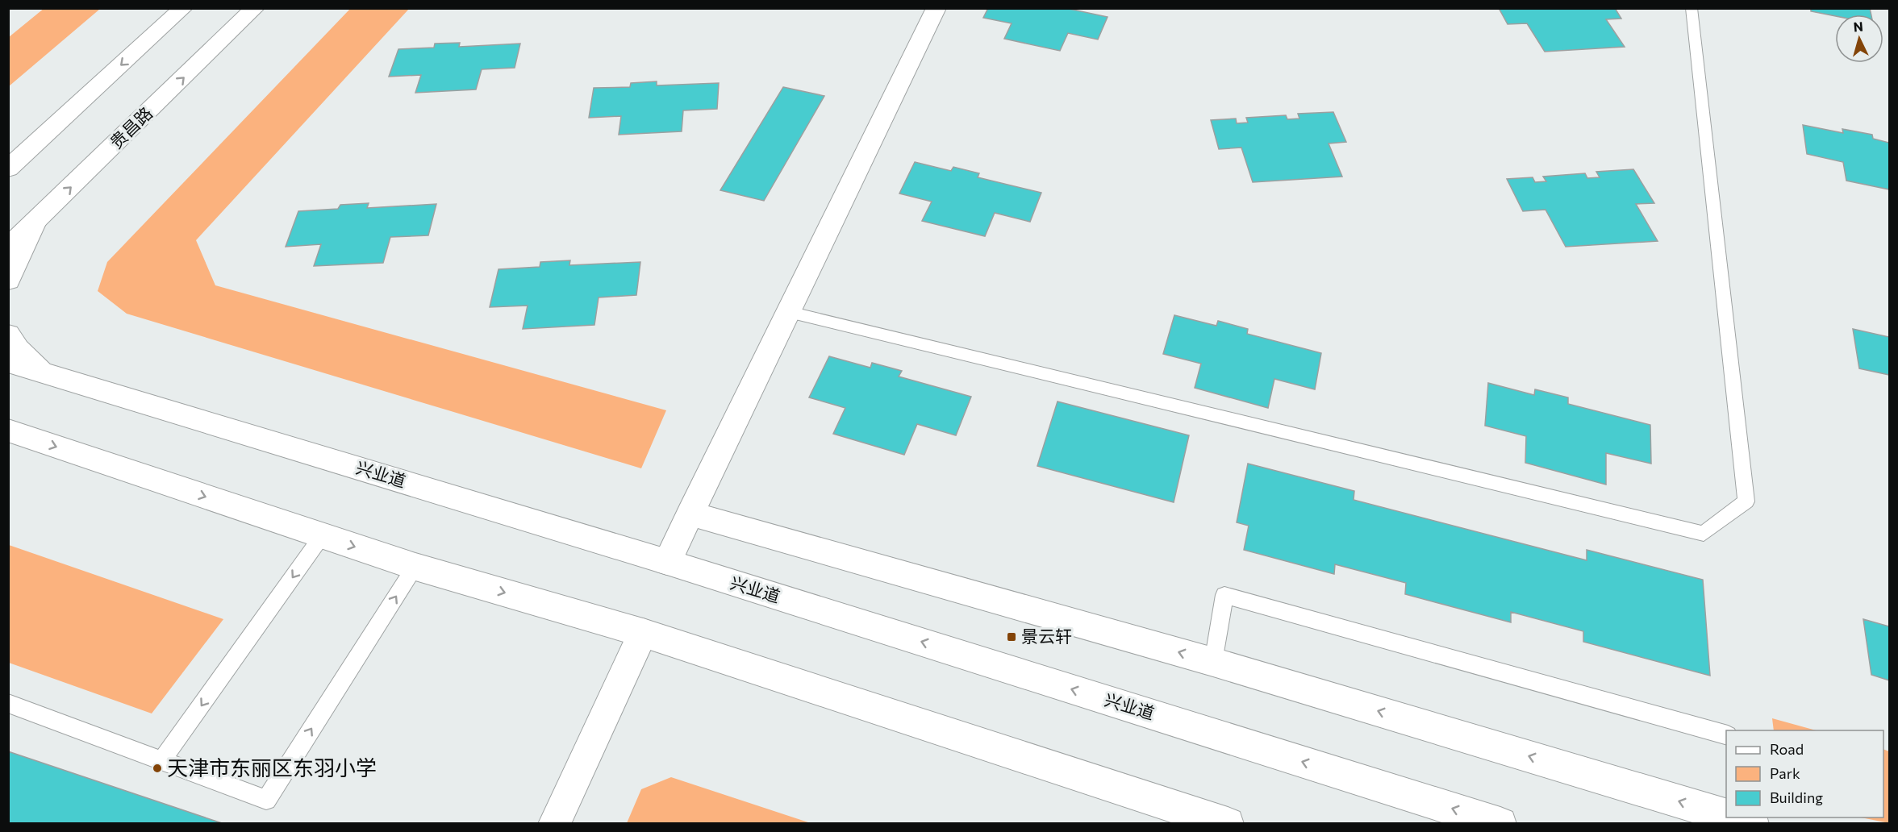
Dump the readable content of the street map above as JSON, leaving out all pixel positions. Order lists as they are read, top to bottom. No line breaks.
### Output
{"streets":{"main road":["贵昌路","兴业道"]},"places":{"transit":["景云轩"],"other":["天津市东丽区东羽小学"]},"legend":["Road","Park","Building"],"north":"top"}
